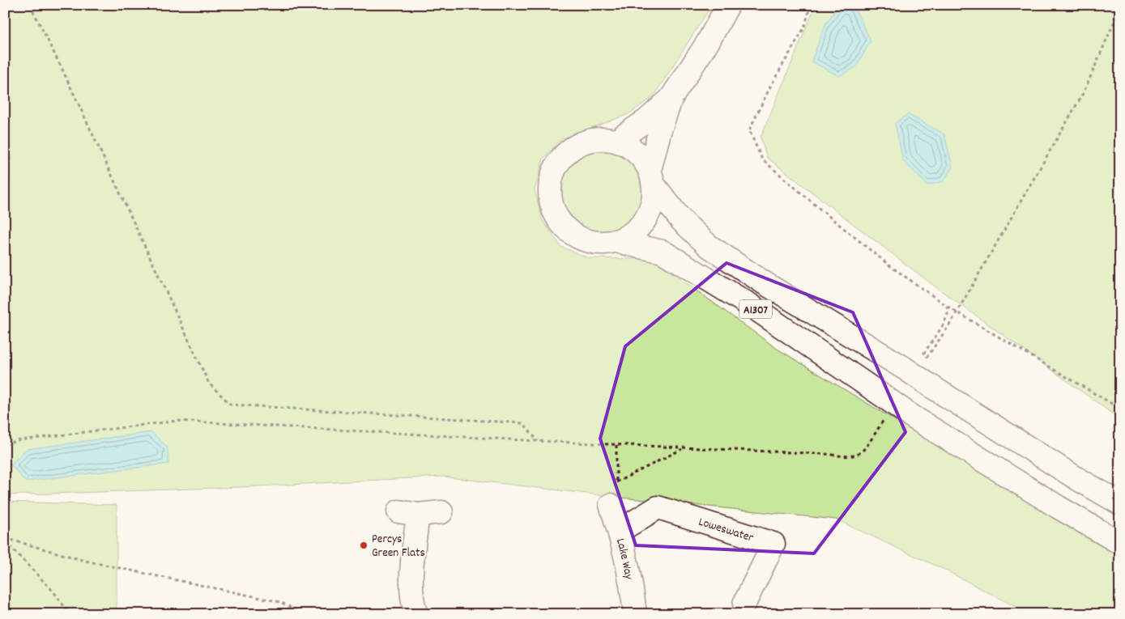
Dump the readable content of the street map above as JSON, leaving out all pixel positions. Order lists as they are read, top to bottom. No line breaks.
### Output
{"streets":{"main road":["A1307","Loweswater","Lake Way"]},"crossings":[["Loweswater","Lake Way"]],"places":["Percys Green Flats"]}
